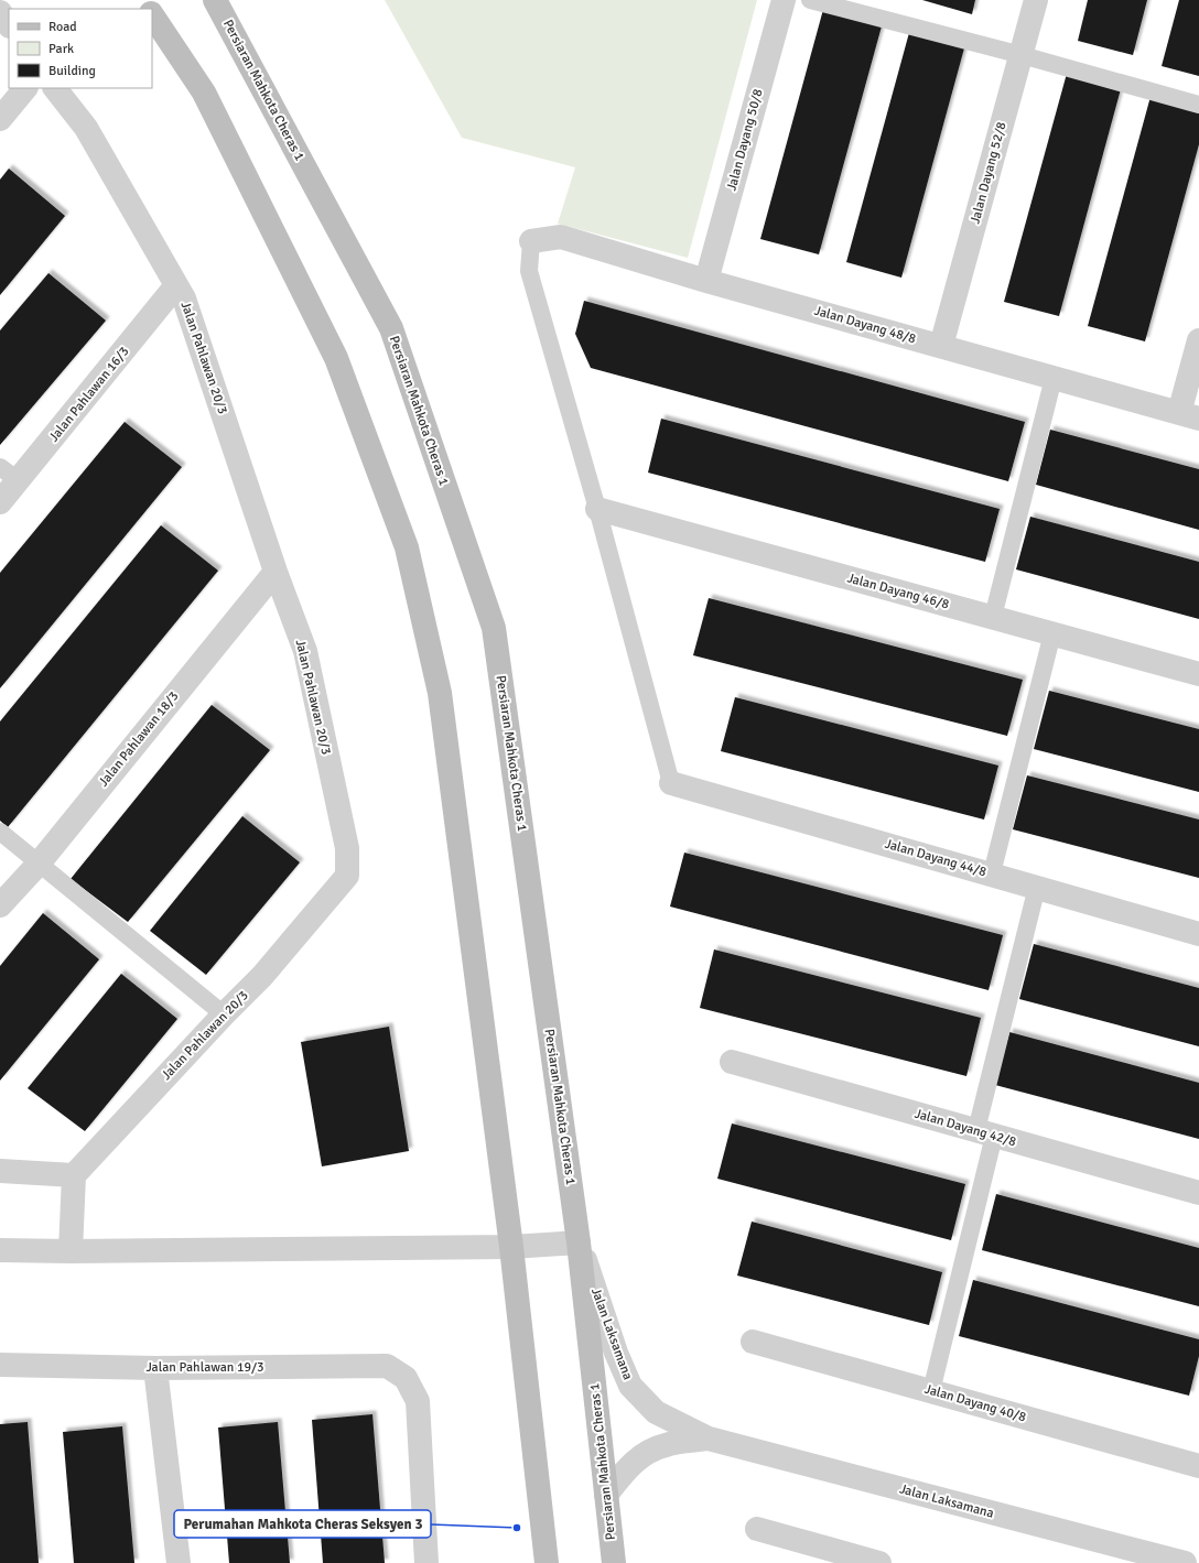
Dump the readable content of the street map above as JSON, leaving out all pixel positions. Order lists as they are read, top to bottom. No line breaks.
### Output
{"streets":{"main road":["Persiaran Mahkota Cheras 1"],"street":["Jalan Dayang 50/8","Jalan Dayang 52/8","Jalan Dayang 48/8","Jalan Pahlawan 20/3","Jalan Pahlawan 16/3","Jalan Dayang 46/8","Jalan Pahlawan 18/3","Jalan Dayang 44/8","Jalan Dayang 42/8","Jalan Laksamana","Jalan Pahlawan 19/3","Jalan Dayang 40/8"]},"crossings":[["Persiaran Mahkota Cheras 1","Jalan Laksamana"],["Jalan Dayang 50/8","Jalan Dayang 48/8"],["Jalan Dayang 52/8","Jalan Dayang 48/8"],["Jalan Pahlawan 20/3","Jalan Pahlawan 16/3"],["Jalan Pahlawan 20/3","Jalan Pahlawan 18/3"]],"places":["Perumahan Mahkota Cheras Seksyen 3"],"legend":["Road","Park","Building"]}
